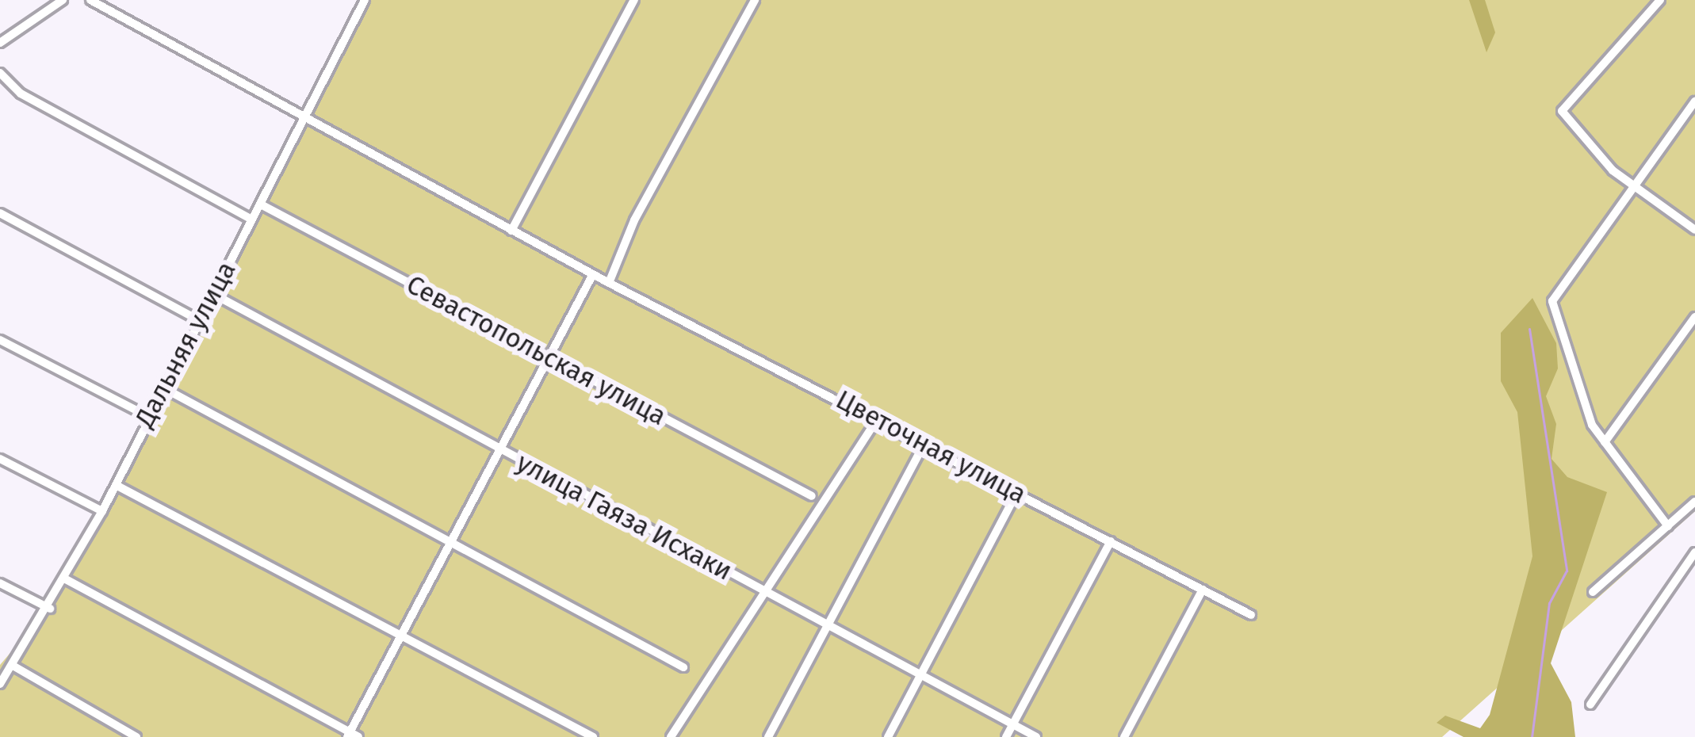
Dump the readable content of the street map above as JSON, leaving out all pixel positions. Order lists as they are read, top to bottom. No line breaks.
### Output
{"streets":{"street":["Дальняя улица","Севастопольская улица","Цветочная улица","улица Гаяза Исхаки"]},"crossings":[["Дальняя улица","Севастопольская улица"],["Дальняя улица","Цветочная улица"],["Дальняя улица","улица Гаяза Исхаки"]]}
